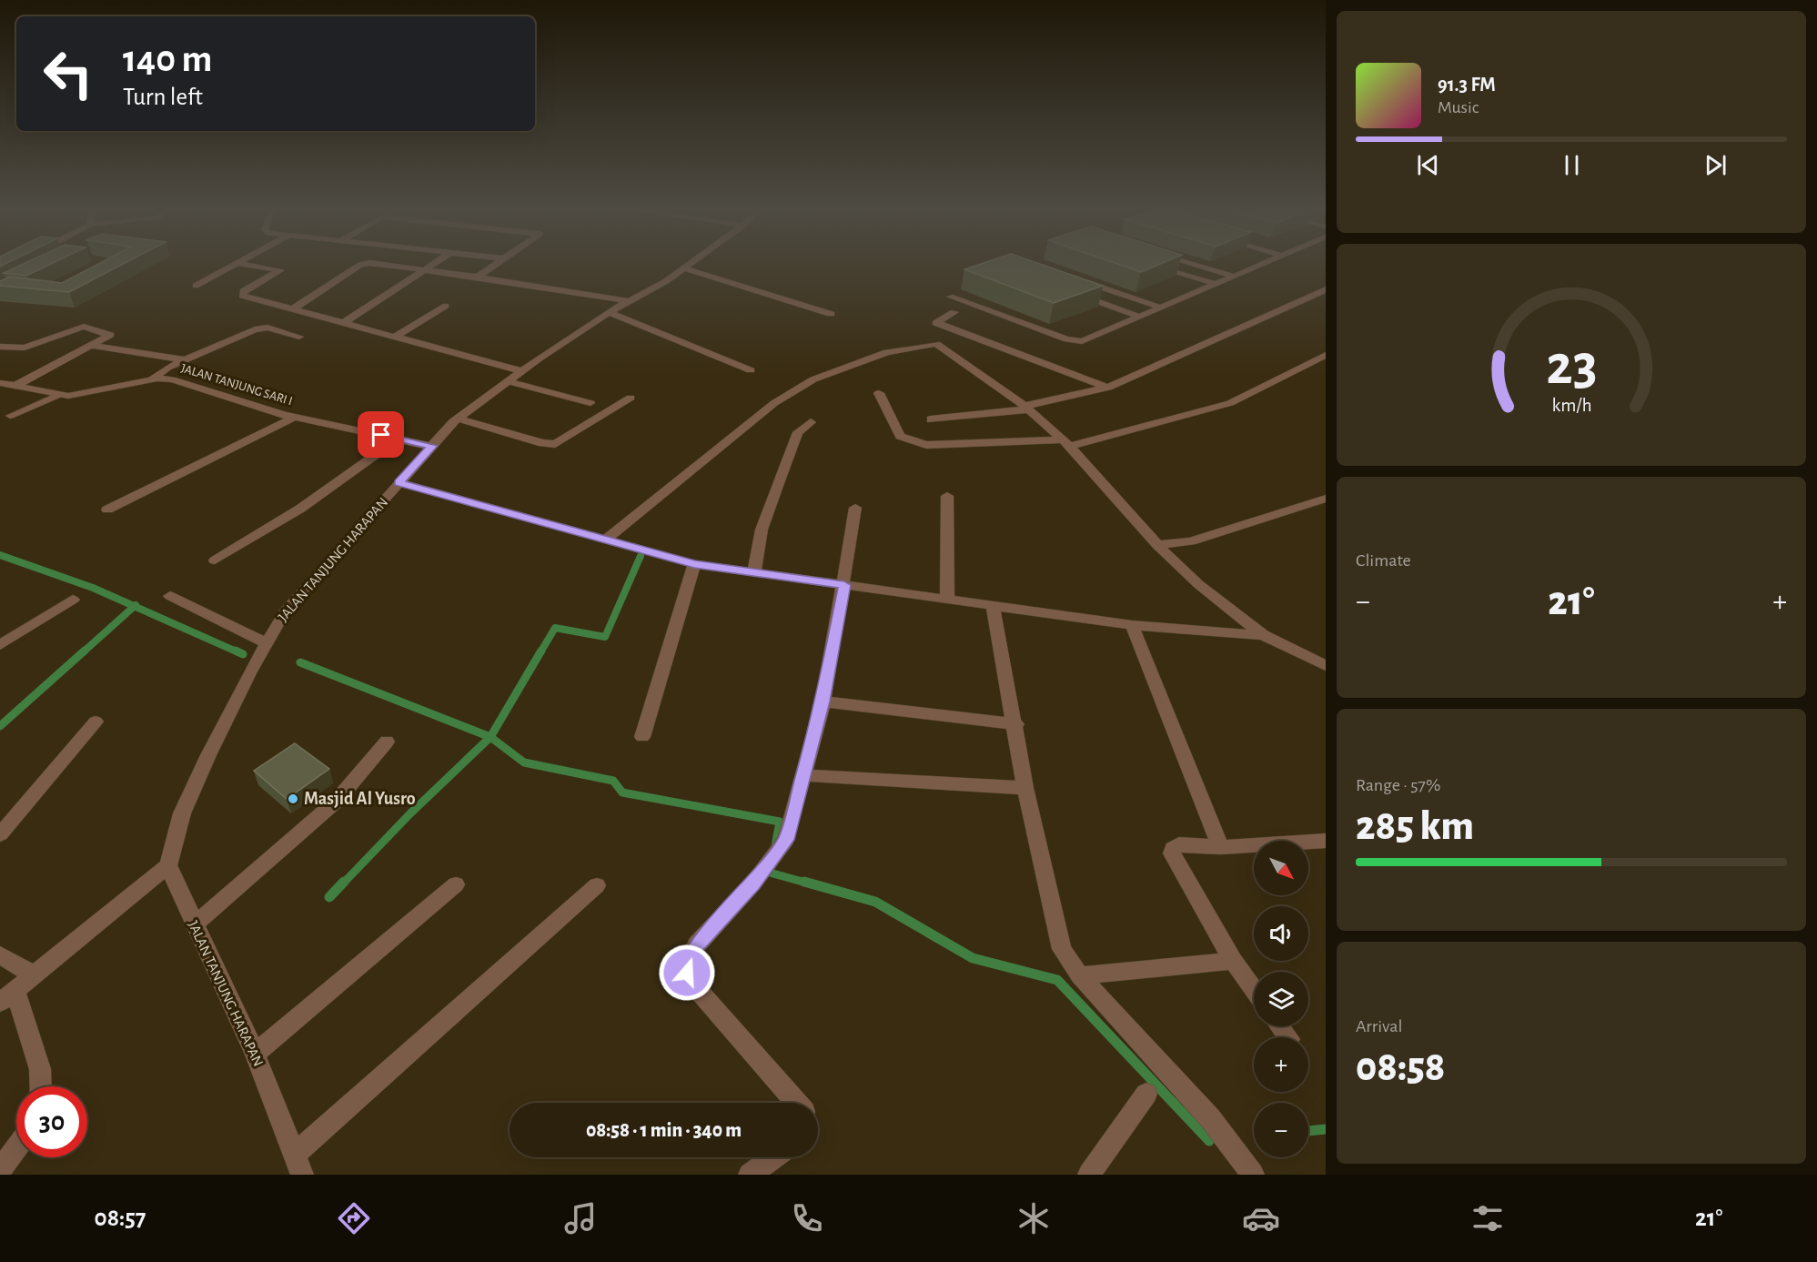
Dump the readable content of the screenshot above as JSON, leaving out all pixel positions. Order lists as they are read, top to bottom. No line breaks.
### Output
{"streets":{"street":["JALAN TANJUNG SARI I","JALAN TANJUNG HARAPAN"]},"crossings":[["JALAN TANJUNG SARI I","JALAN TANJUNG HARAPAN"]],"places":["Masjid Al Yusro"],"north":"bottom right","page":{"turn":["140 m","Turn left"],"song":["91.3 FM","Music"],"tile":["Climate",["Range · 57%","285 km"],["Arrival","08:58"]],"heat":["−","21°","+"],"map_buttons":["+","−"],"limit":"30","trip":"08:58 · 1 min · 340 m","tabs":["08:57","21°"],"gauge":["23","km/h"]}}
